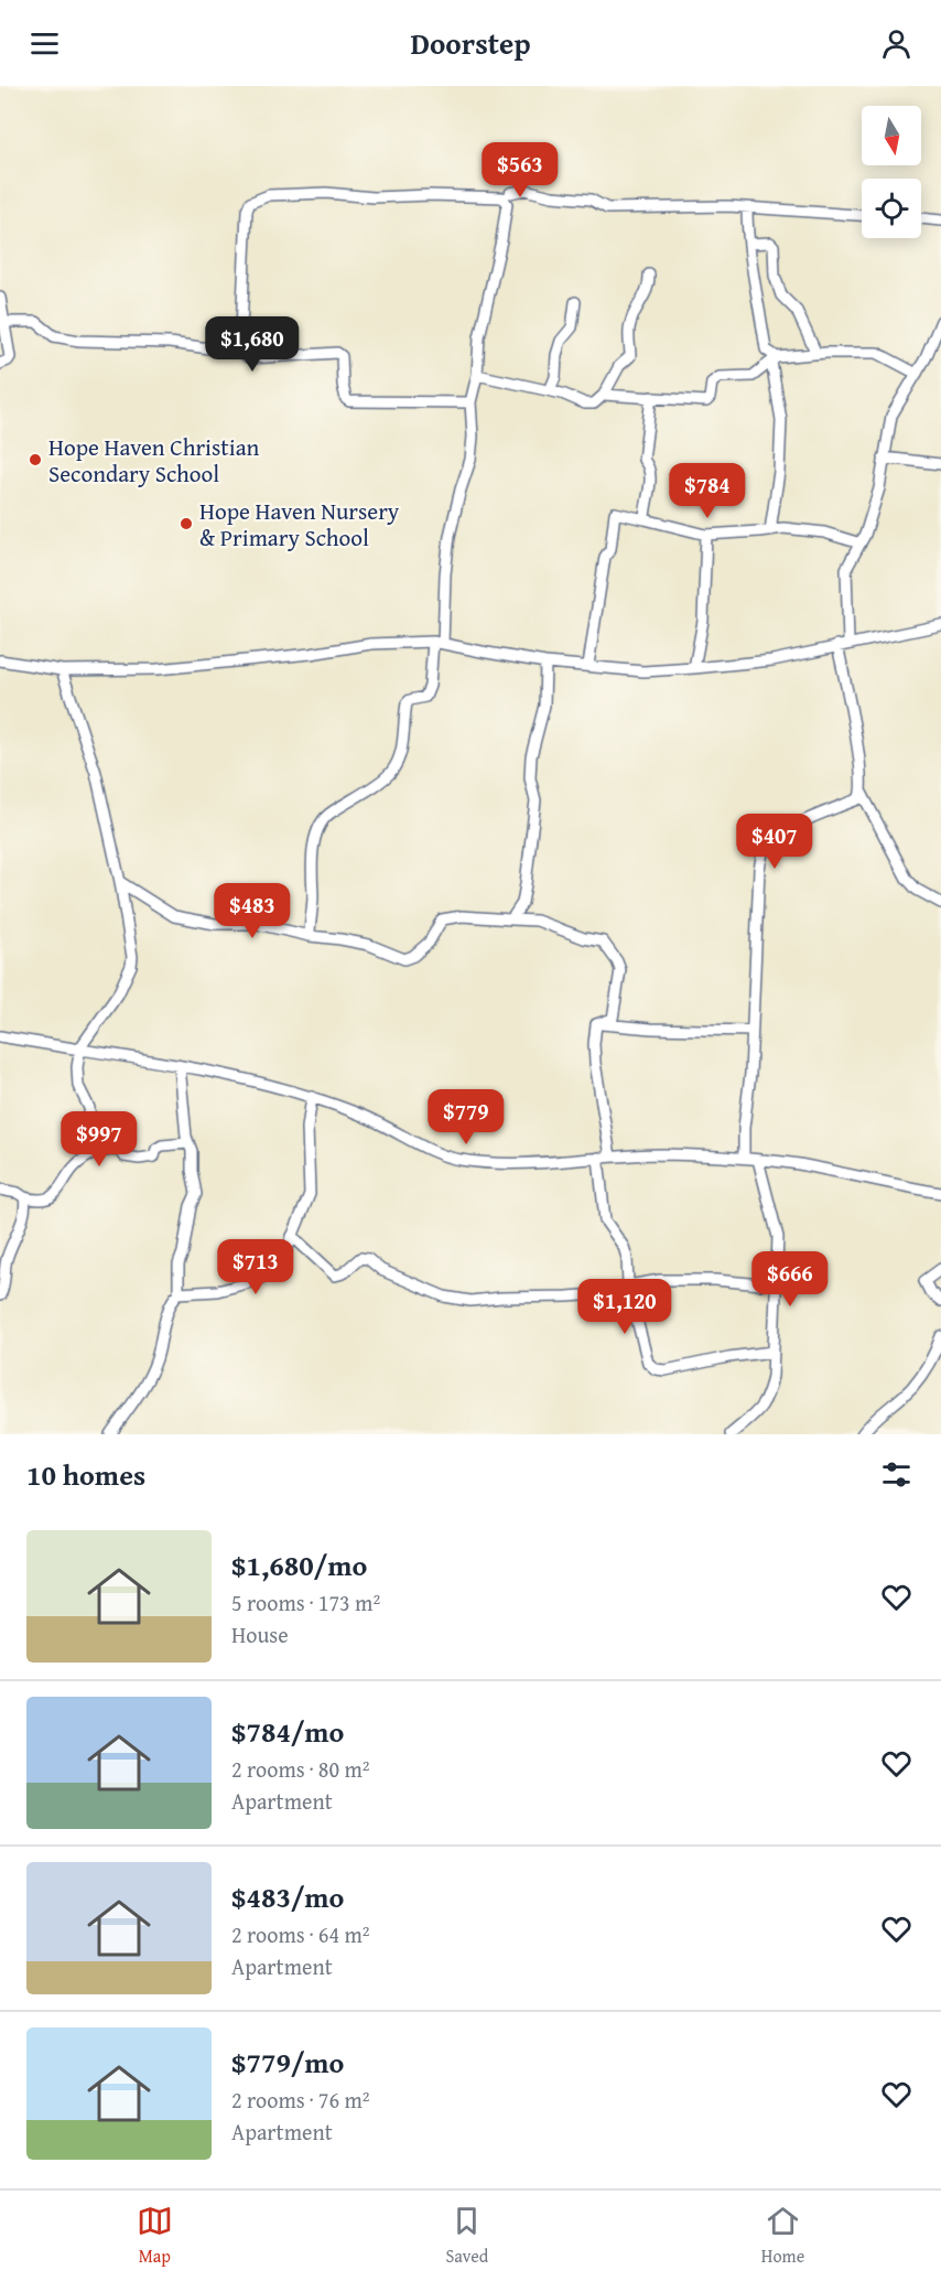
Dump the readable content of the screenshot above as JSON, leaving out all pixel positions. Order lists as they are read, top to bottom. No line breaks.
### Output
{"places":["Hope Haven Christian Secondary School","Hope Haven Nursery & Primary School"],"north":"bottom","page":{"header":"Doorstep","price":["$563","$1,680","$784","$407","$483","$779","$997","$713","$666","$1,120"],"heading":"10 homes","list":[{"name":"$1,680/mo","note":"5 rooms · 173 m² · House"},{"name":"$784/mo","note":"2 rooms · 80 m² · Apartment"},{"name":"$483/mo","note":"2 rooms · 64 m² · Apartment"},{"name":"$779/mo","note":"2 rooms · 76 m² · Apartment"}],"tabs":["Map","Saved","Home"]}}
